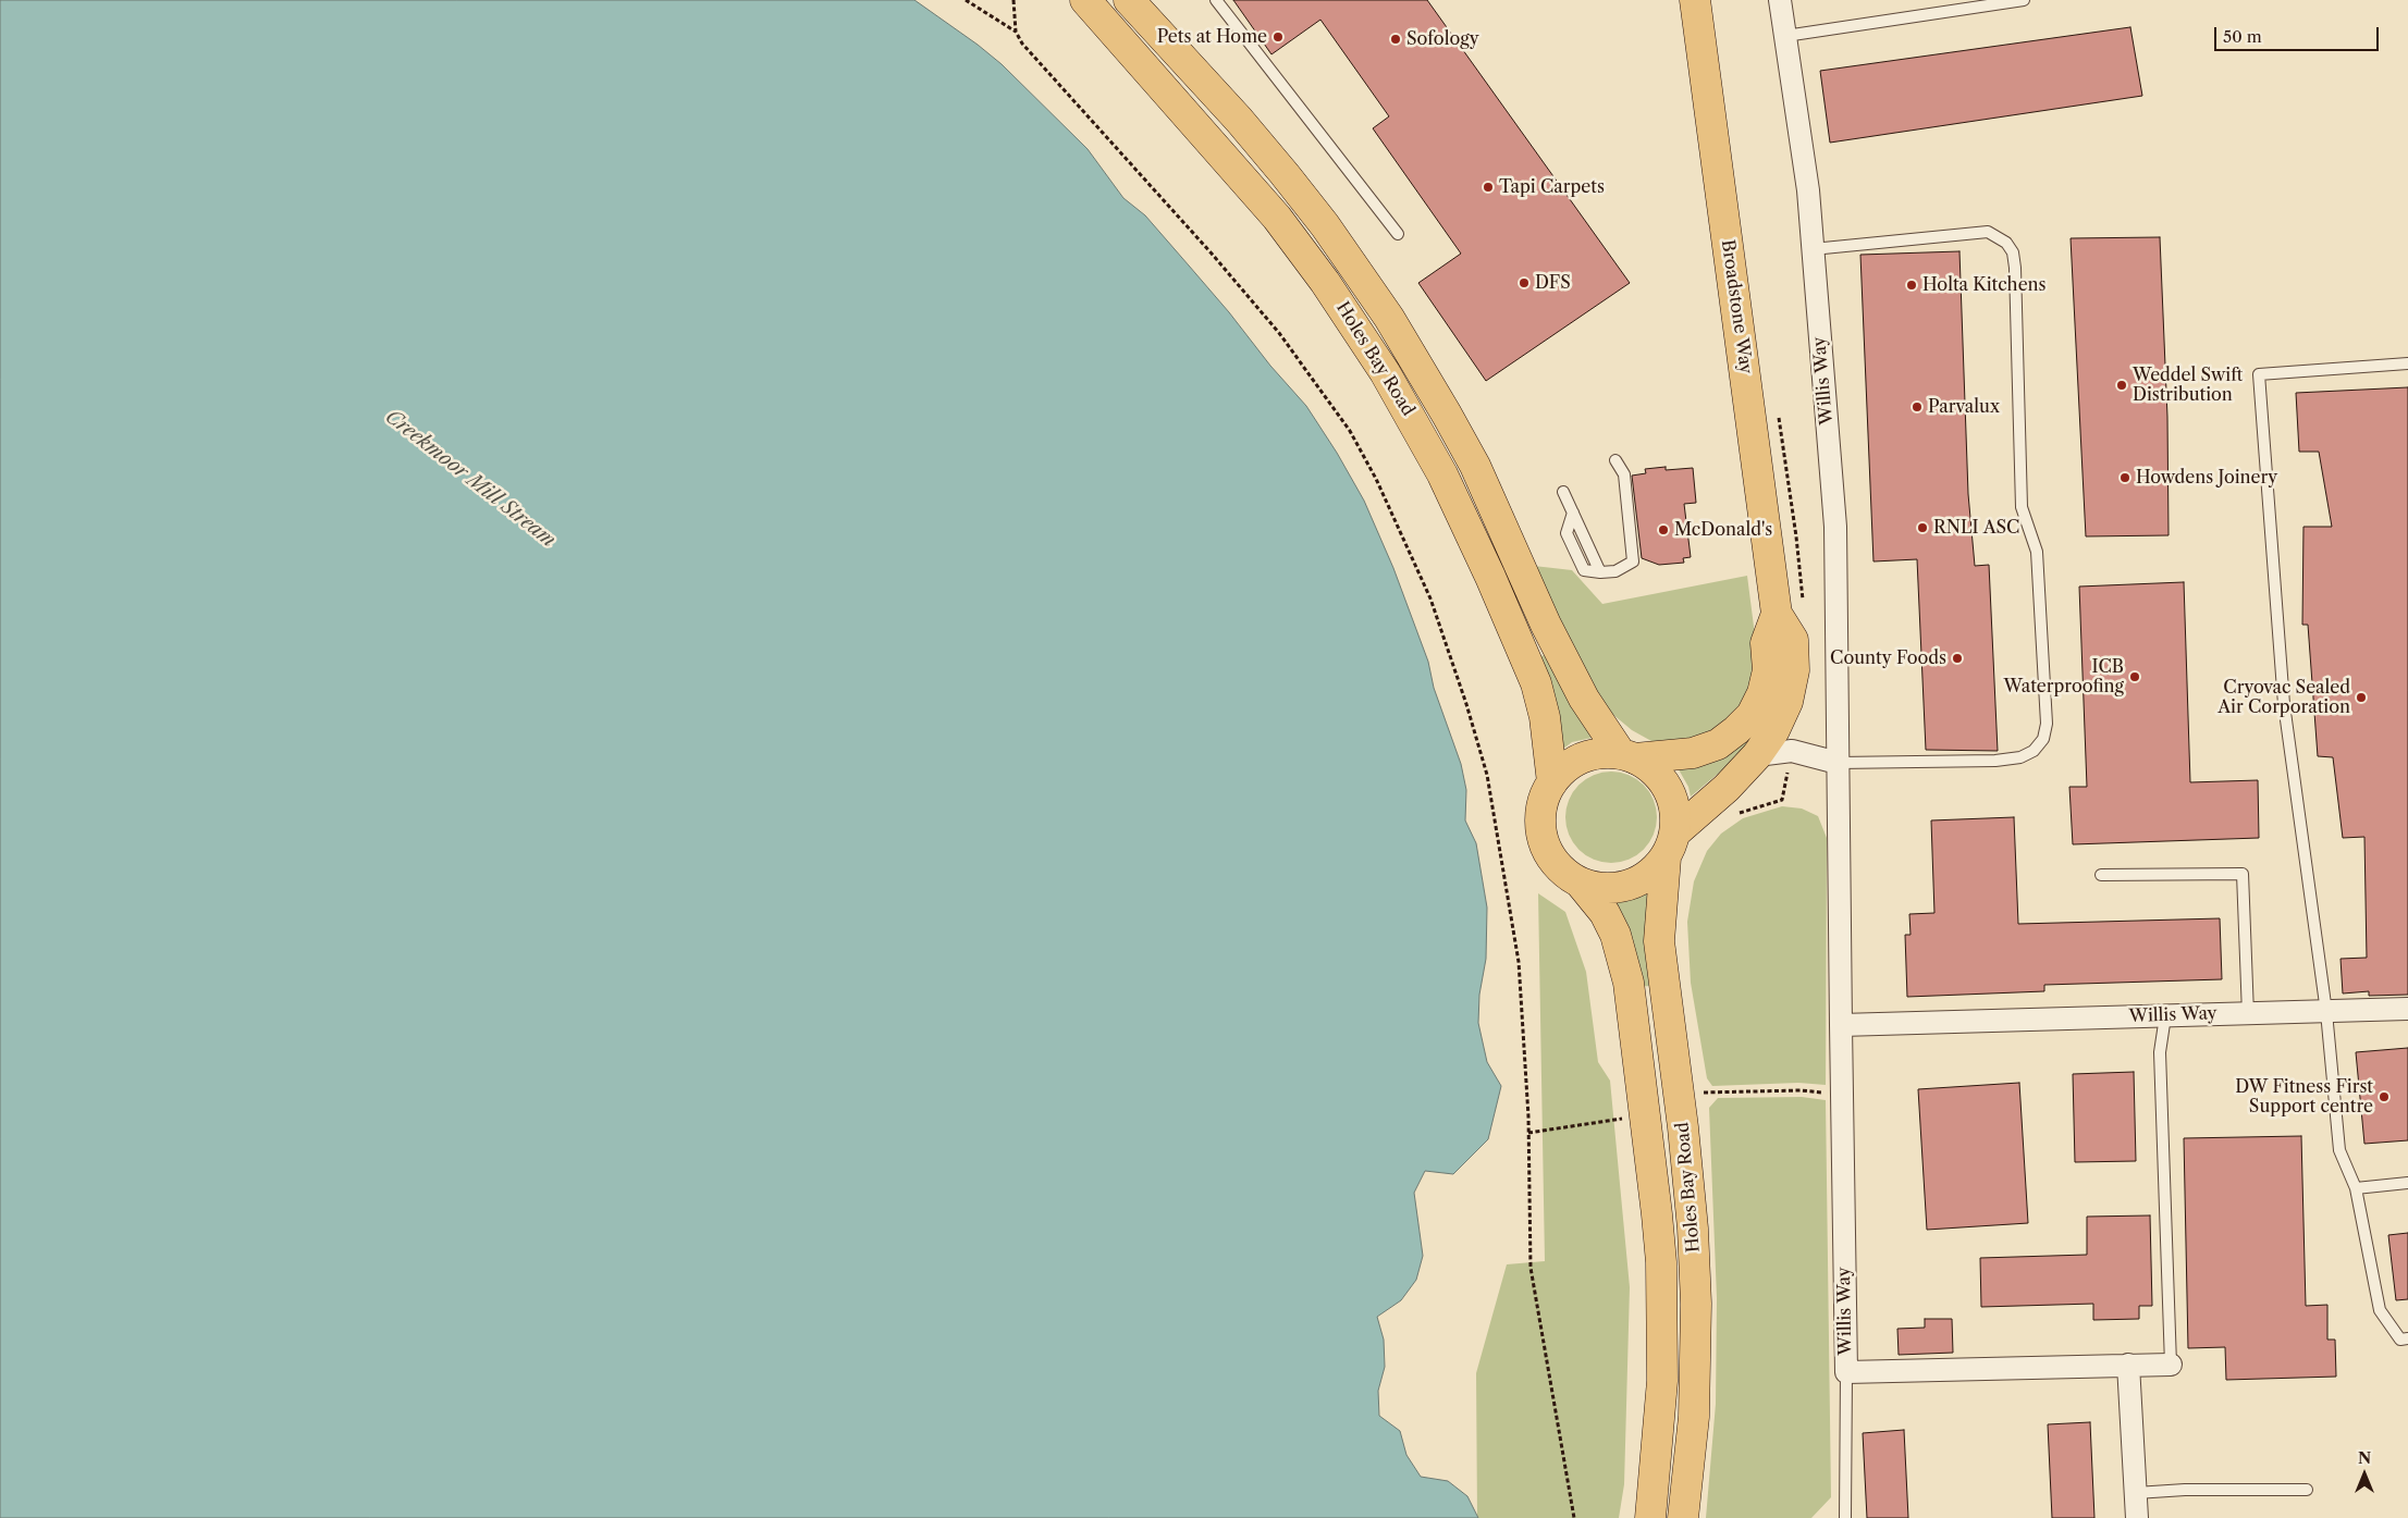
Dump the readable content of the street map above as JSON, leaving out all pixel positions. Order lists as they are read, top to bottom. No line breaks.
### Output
{"streets":{"main road":["Broadstone Way","Holes Bay Road"],"street":["Willis Way"]},"crossings":[["Broadstone Way","Holes Bay Road"]],"water":["Creekmoor Mill Stream"],"places":["Pets at Home","Sofology","Tapi Carpets","DFS","Holta Kitchens","Weddel Swift Distribution","Parvalux","Howdens Joinery","RNLI ASC","McDonald's","County Foods","ICB Waterproofing","Cryovac Sealed Air Corporation","DW Fitness First Support centre"],"scale_bar":"50 m","north":"top"}
